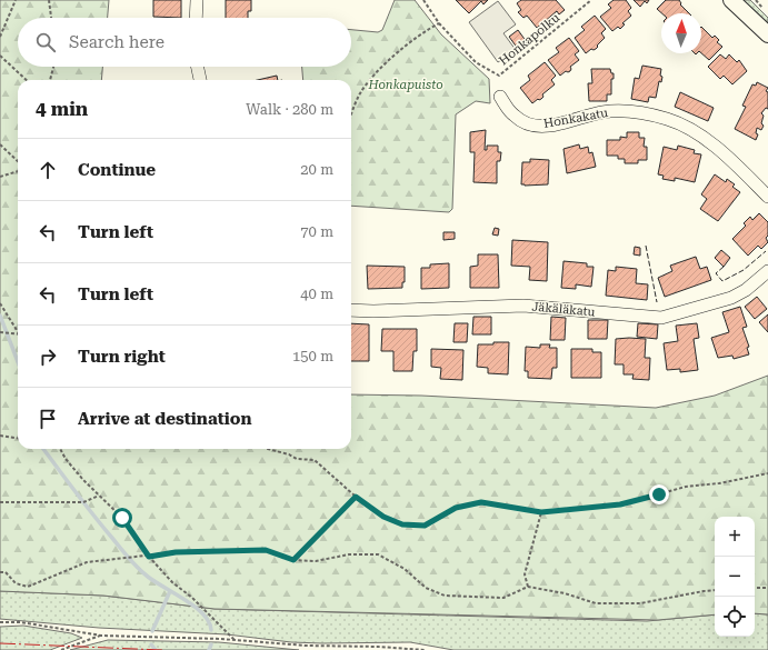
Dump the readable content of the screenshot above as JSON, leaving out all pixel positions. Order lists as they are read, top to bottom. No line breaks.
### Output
{"streets":{"street":["Honkakatu","Jäkäläkatu"],"path":["Honkapolku"]},"parks":["Honkapuisto"],"north":"top","page":{"search":"Search here","heading":["4 min","Walk · 280 m"],"list":[["Continue","20 m"],["Turn left","70 m"],["Turn left","40 m"],["Turn right","150 m"],"Arrive at destination"],"map_buttons":["+","−"]}}
